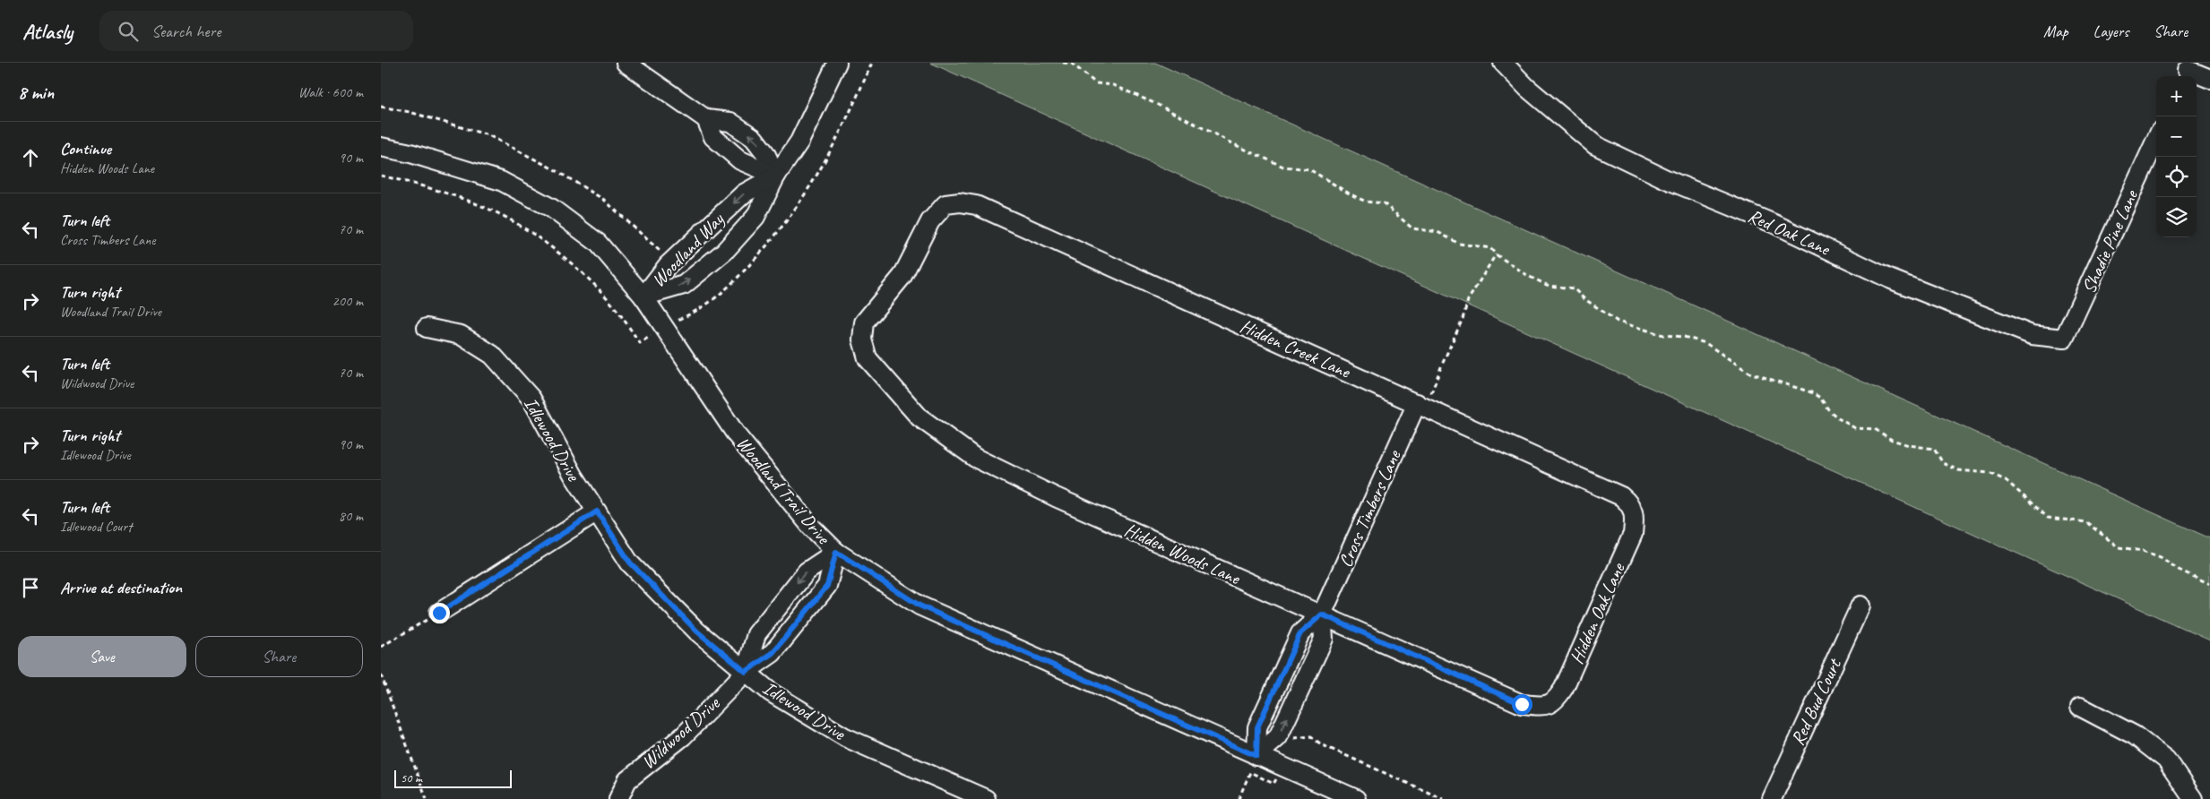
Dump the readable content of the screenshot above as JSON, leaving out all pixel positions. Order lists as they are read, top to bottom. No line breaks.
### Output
{"streets":{"street":["Red Oak Lane","Shadie Pine Lane","Woodland Way","Hidden Creek Lane","Idlewood Drive","Woodland Trail Drive","Cross Timbers Lane","Hidden Woods Lane","Hidden Oak Lane","Red Bud Court","Wildwood Drive"]},"crossings":[["Red Oak Lane","Shadie Pine Lane"],["Woodland Way","Woodland Trail Drive"],["Hidden Creek Lane","Cross Timbers Lane"],["Hidden Creek Lane","Hidden Woods Lane"],["Hidden Creek Lane","Hidden Oak Lane"],["Idlewood Drive","Wildwood Drive"],["Woodland Trail Drive","Cross Timbers Lane"],["Woodland Trail Drive","Wildwood Drive"],["Cross Timbers Lane","Hidden Woods Lane"],["Hidden Woods Lane","Hidden Oak Lane"]],"scale_bar":"50 m","page":{"header":"Atlasly","search":"Search here","nav":["Map","Layers","Share"],"heading":["8 min","Walk · 600 m"],"map_buttons":["+","−"],"list":[["Continue","Hidden Woods Lane","90 m"],["Turn left","Cross Timbers Lane","70 m"],["Turn right","Woodland Trail Drive","200 m"],["Turn left","Wildwood Drive","70 m"],["Turn right","Idlewood Drive","90 m"],["Turn left","Idlewood Court","80 m"],"Arrive at destination"],"buttons":["Save","Share"],"scale":"50 m"}}
